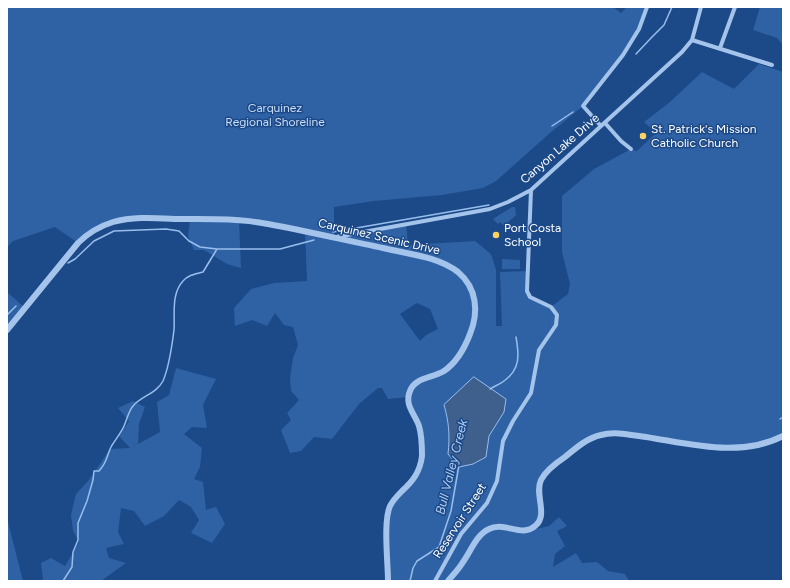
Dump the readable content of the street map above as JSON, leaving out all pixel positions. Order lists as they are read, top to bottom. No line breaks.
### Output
{"streets":{"street":["Canyon Lake Drive","Carquinez Scenic Drive","Reservoir Street"]},"crossings":[["Canyon Lake Drive","Carquinez Scenic Drive"],["Canyon Lake Drive","Reservoir Street"]],"water":["Bull Valley Creek"],"parks":["Carquinez Regional Shoreline"],"places":["St. Patrick's Mission Catholic Church","Port Costa School"]}
